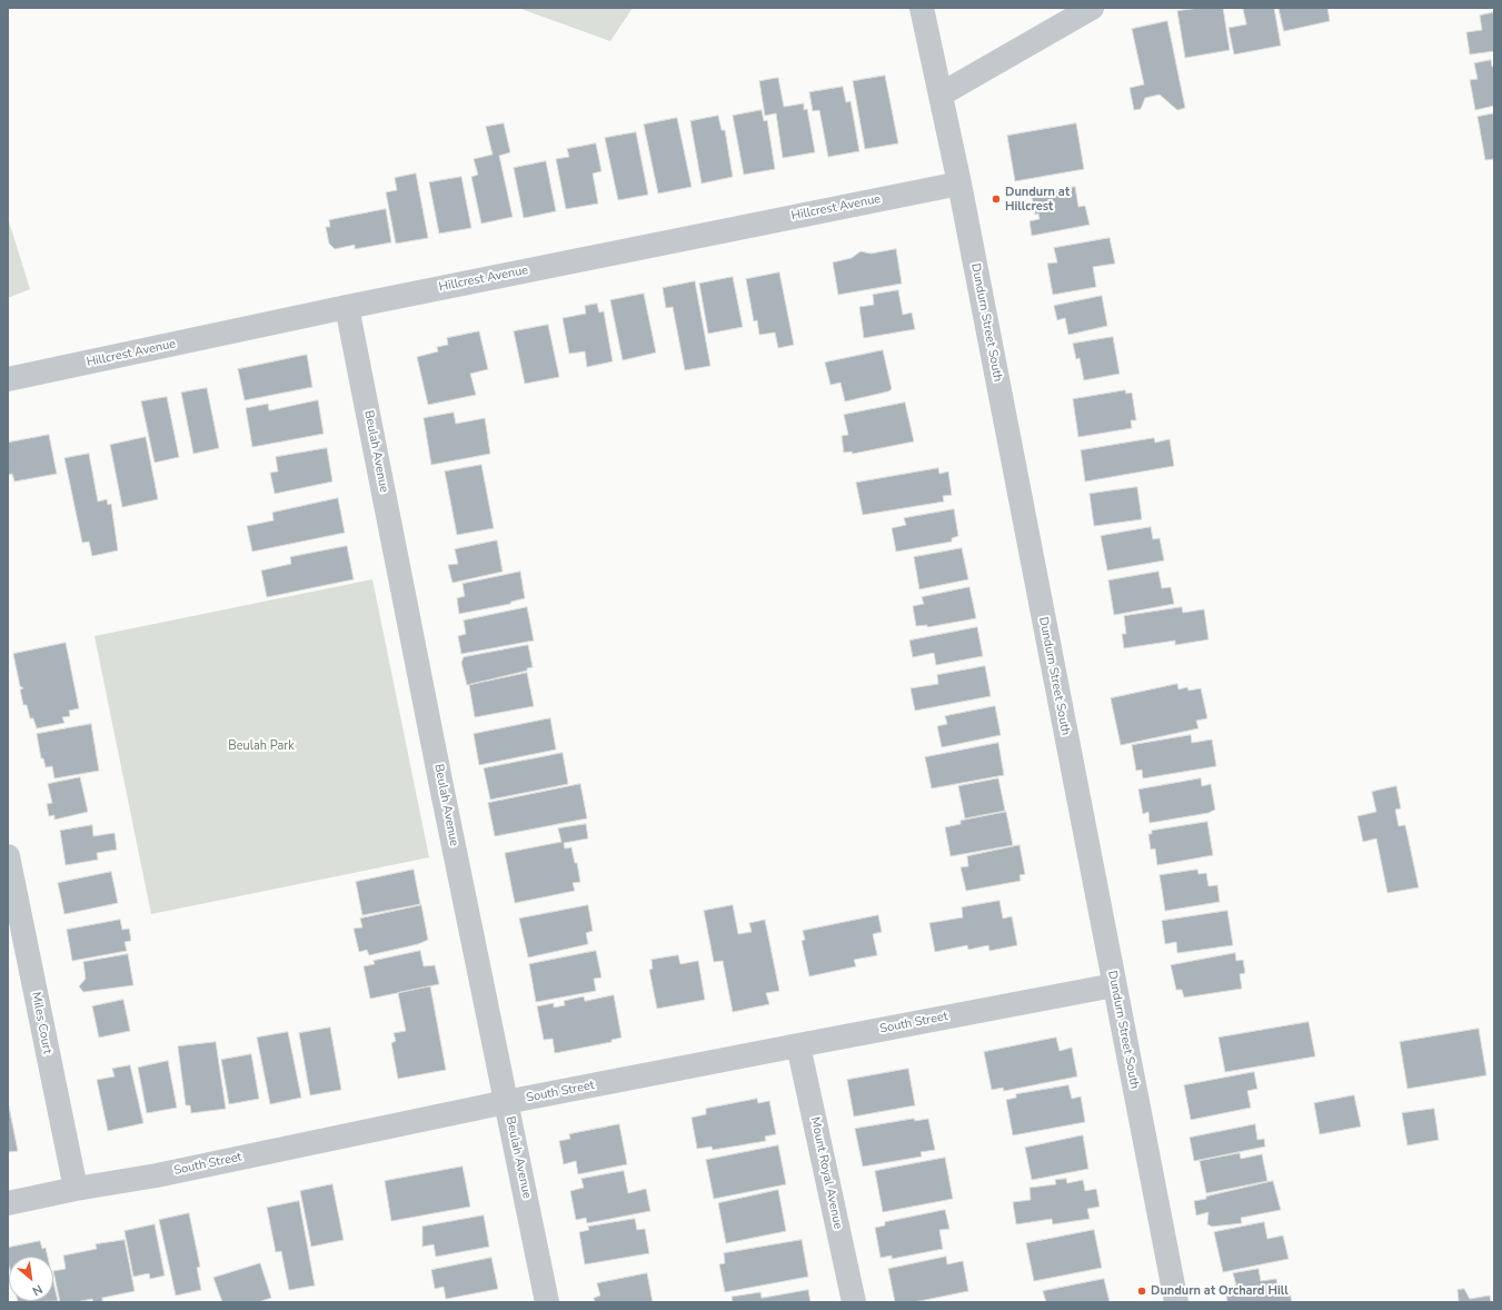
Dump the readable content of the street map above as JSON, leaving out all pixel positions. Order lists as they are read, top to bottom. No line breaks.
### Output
{"streets":{"street":["Hillcrest Avenue","Dundurn Street South","Beulah Avenue","Miles Court","South Street","Mount Royal Avenue"]},"crossings":[["Hillcrest Avenue","Dundurn Street South"],["Hillcrest Avenue","Beulah Avenue"],["Dundurn Street South","South Street"],["Beulah Avenue","South Street"],["Miles Court","South Street"],["South Street","Mount Royal Avenue"]],"parks":["Beulah Park"],"places":["Dundurn at Hillcrest","Dundurn at Orchard Hill"],"north":"bottom right"}
